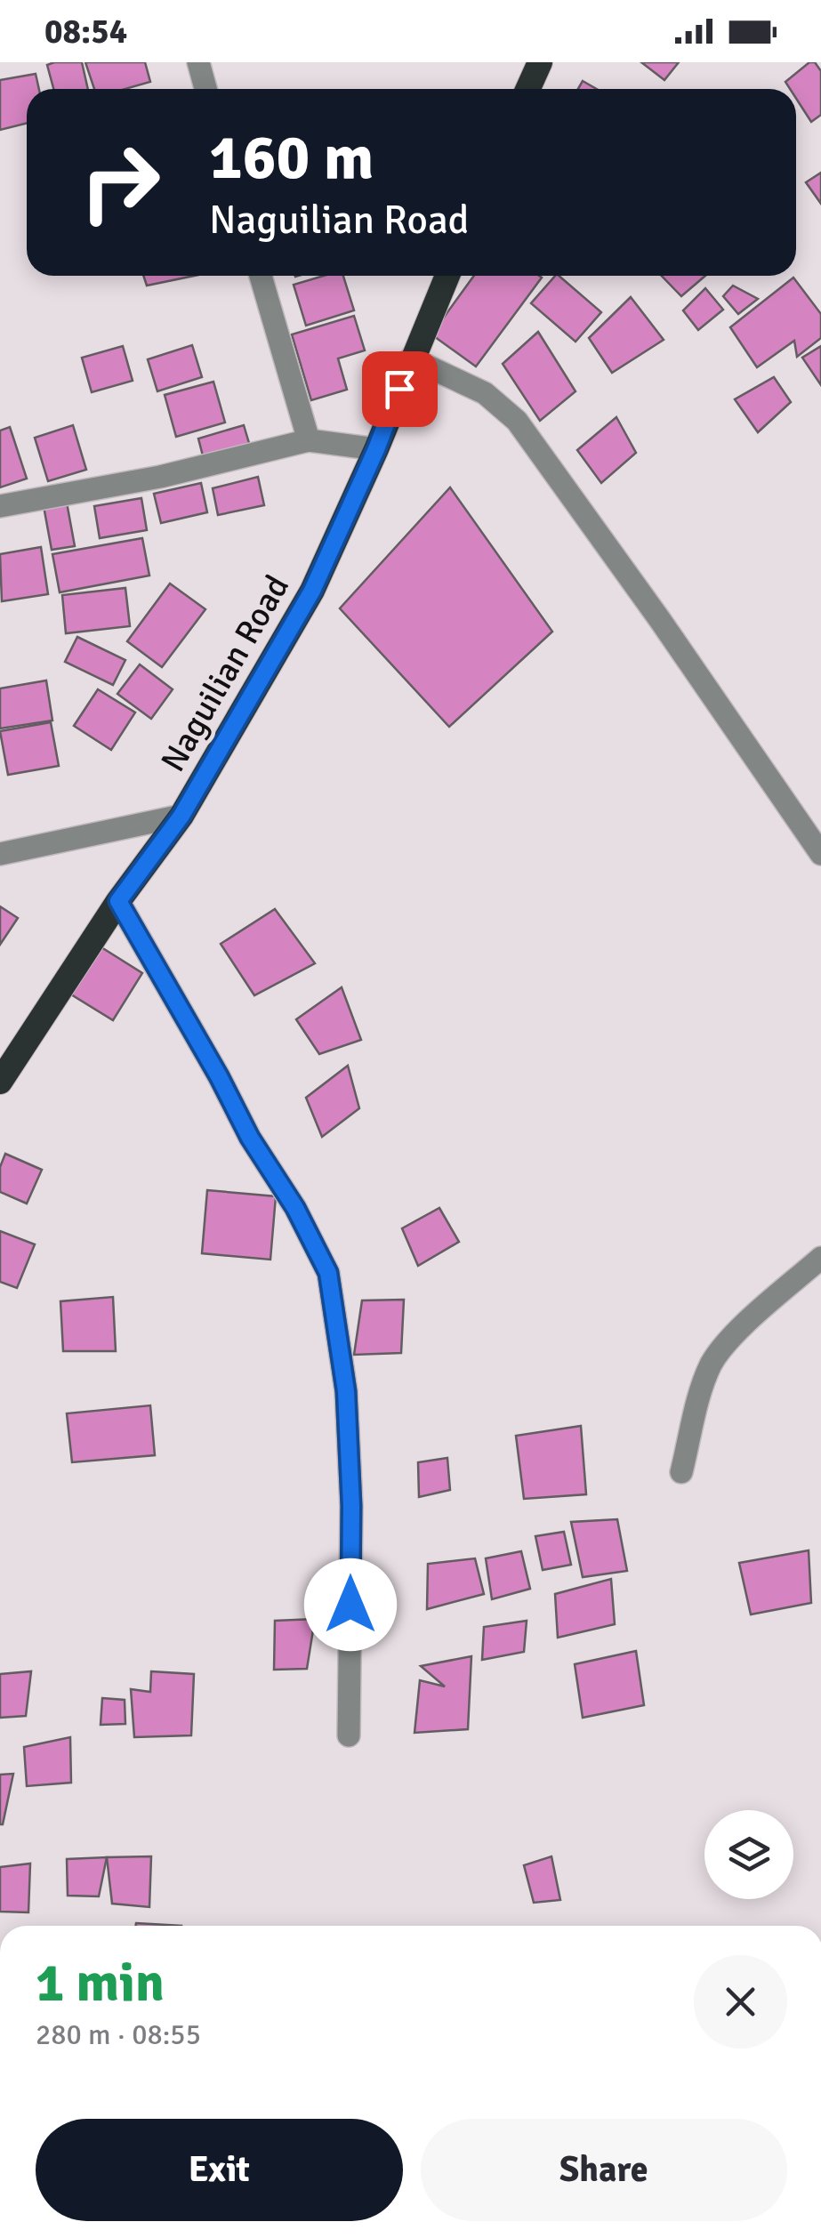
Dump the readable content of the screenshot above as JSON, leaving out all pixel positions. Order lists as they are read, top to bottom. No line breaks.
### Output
{"streets":{"highway":["Naguilian Road"]},"page":{"status":"08:54","turn":["160 m","Naguilian Road"],"heading":["1 min","280 m · 08:55"],"buttons":["Exit","Share"]}}
